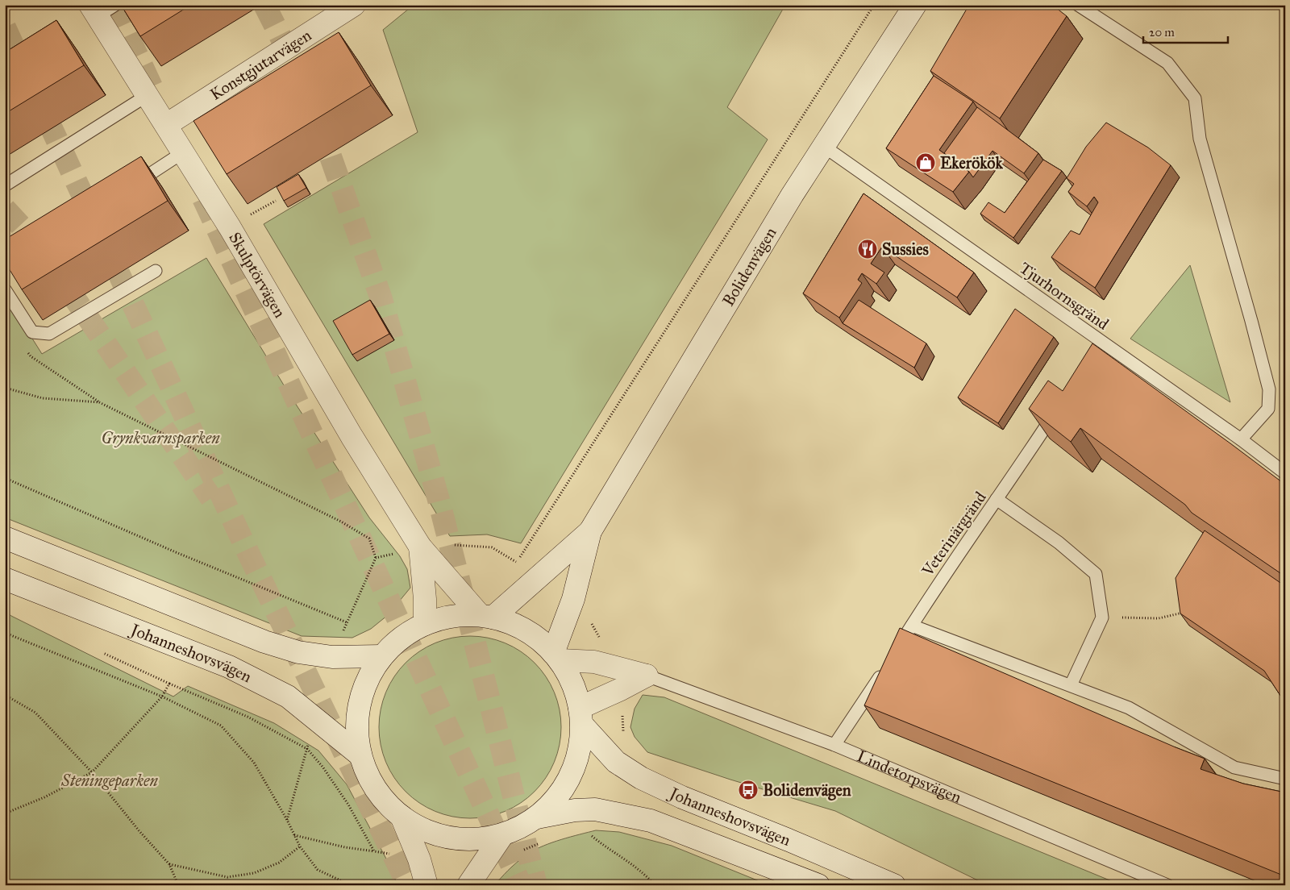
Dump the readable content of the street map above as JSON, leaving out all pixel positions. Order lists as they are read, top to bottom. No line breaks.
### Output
{"streets":{"main road":["Konstgjutarvägen","Bolidenvägen","Skulptörvägen","Johanneshovsvägen","Lindetorpsvägen"],"lane":["Tjurhornsgränd","Veterinärgränd"]},"crossings":[["Konstgjutarvägen","Skulptörvägen"],["Bolidenvägen","Skulptörvägen"],["Bolidenvägen","Tjurhornsgränd"],["Bolidenvägen","Lindetorpsvägen"],["Veterinärgränd","Lindetorpsvägen"]],"parks":["Grynkvarnsparken","Steningeparken"],"places":{"shop":["Ekerökök"],"restaurant":["Sussies"],"bus stop":["Bolidenvägen"]},"scale_bar":"20 m"}
